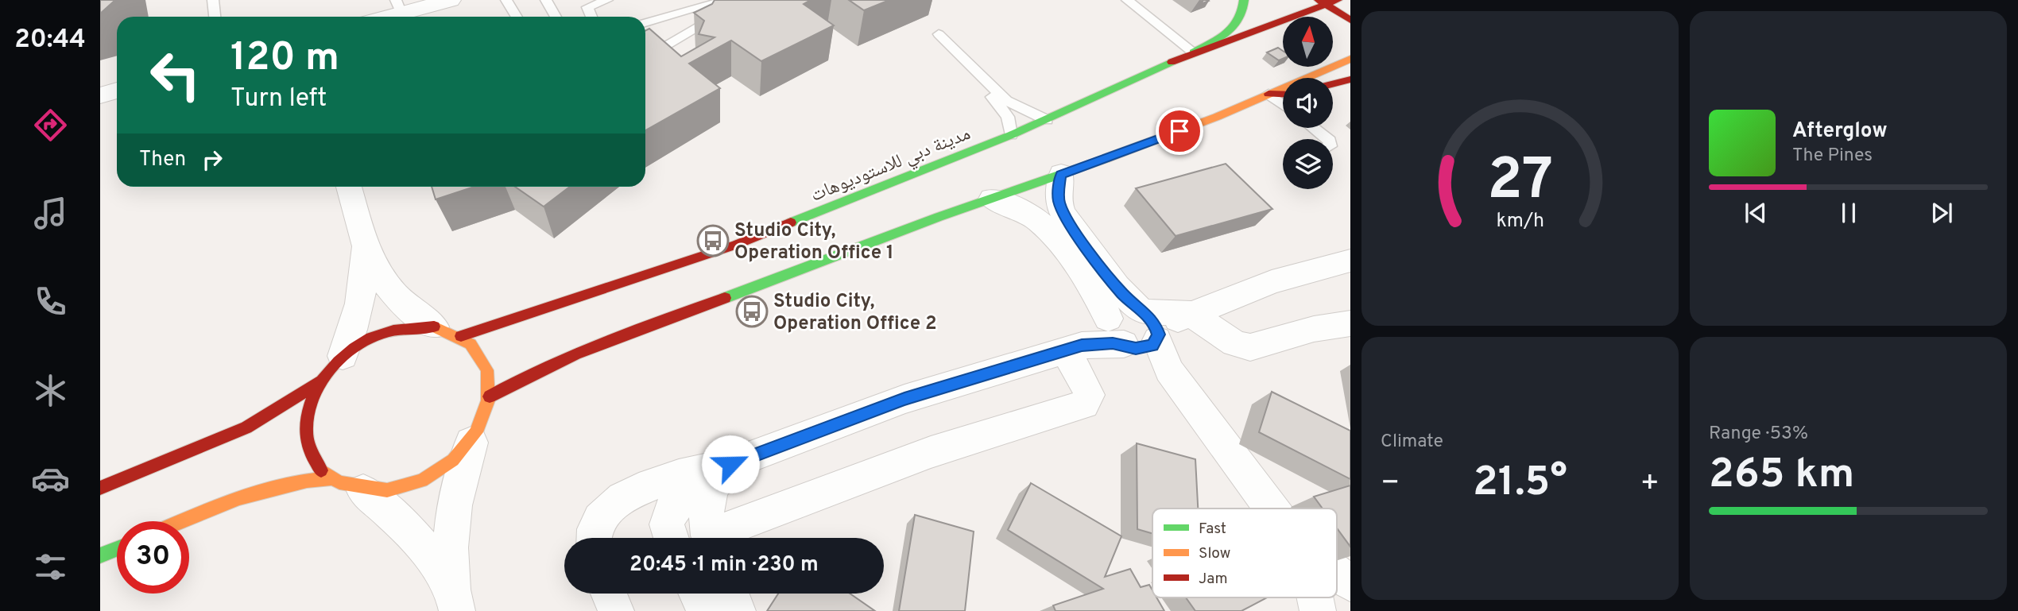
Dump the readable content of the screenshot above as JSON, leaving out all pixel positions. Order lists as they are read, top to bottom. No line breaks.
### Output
{"streets":{"street":["مدينة دبي للاستوديوهات"]},"places":{"bus stop":["Studio City, Operation Office 1","Studio City, Operation Office 2"]},"legend":["Fast","Slow","Jam"],"north":"top","page":{"tabs":"20:44","turn":["120 m","Turn left"],"song":["Afterglow","The Pines"],"then":"Then","tile":["Climate",["Range · 53%","265 km"]],"heat":["−","21.5°","+"],"limit":"30","trip":"20:45 · 1 min · 230 m","gauge":["27","km/h"]}}
